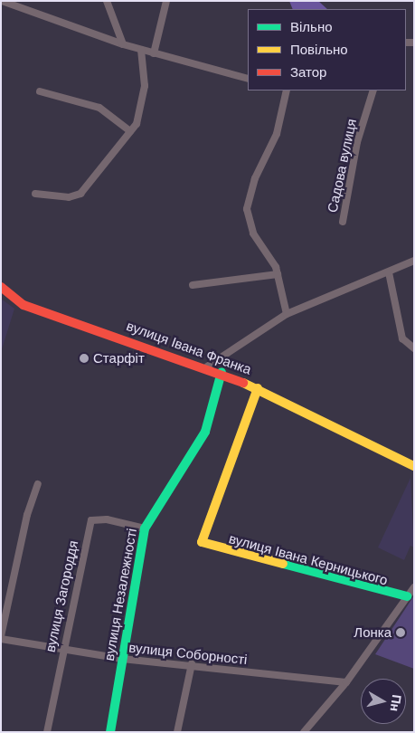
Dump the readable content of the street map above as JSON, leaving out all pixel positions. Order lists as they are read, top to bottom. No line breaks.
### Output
{"streets":{"street":["Садова вулиця","вулиця Івана Франка","вулиця Івана Керницького","вулиця Незалежності","вулиця Загороддя","вулиця Соборності"]},"crossings":[["вулиця Івана Франка","вулиця Івана Керницького"],["вулиця Івана Франка","вулиця Незалежності"],["вулиця Незалежності","вулиця Загороддя"],["вулиця Незалежності","вулиця Соборності"],["вулиця Загороддя","вулиця Соборності"]],"places":["Старфіт","Лонка"],"legend":["Вільно","Повільно","Затор"],"north":"right"}
